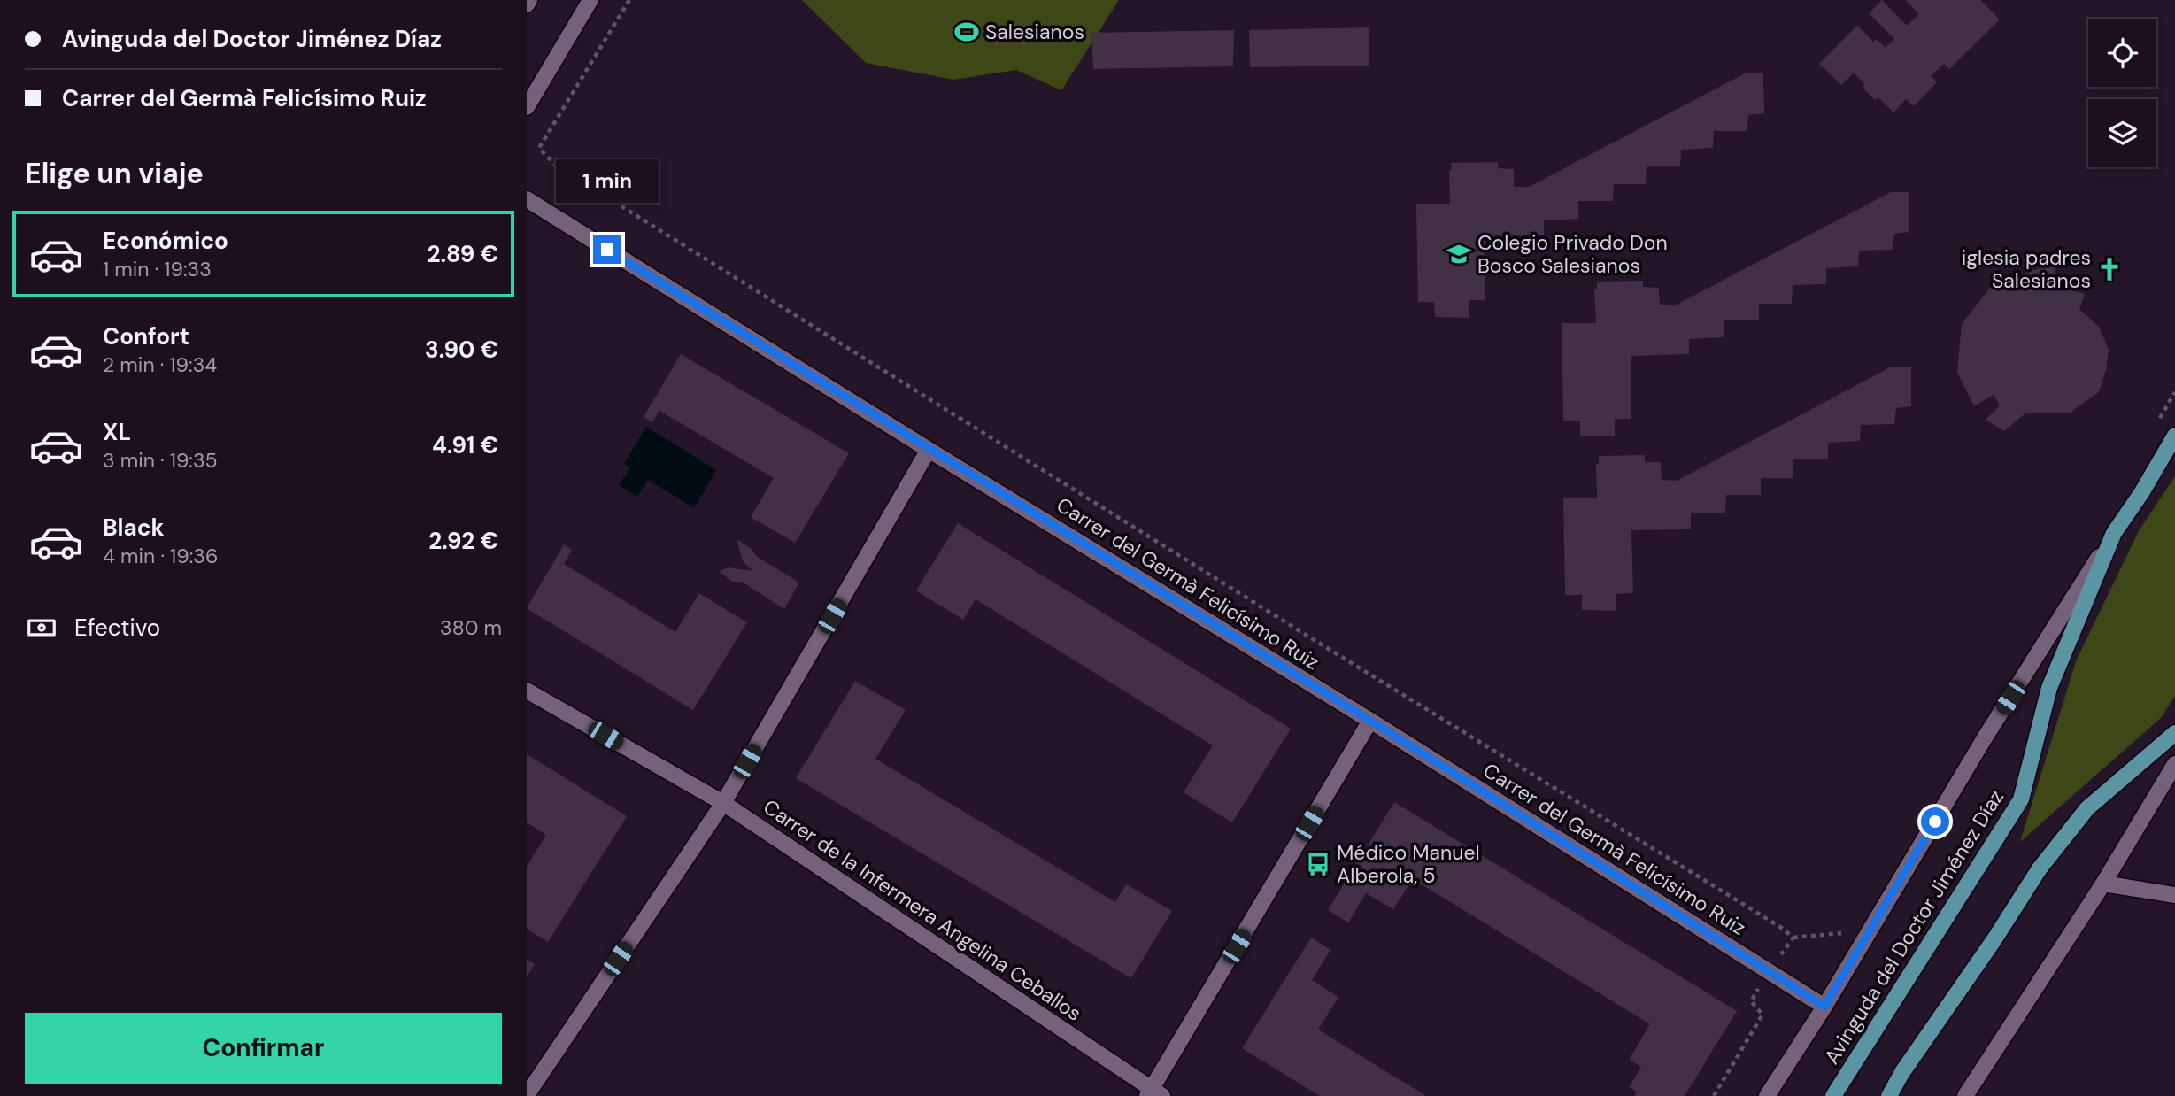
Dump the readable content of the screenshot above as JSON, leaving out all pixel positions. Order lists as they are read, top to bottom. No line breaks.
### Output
{"streets":{"main road":["Avinguda del Doctor Jiménez Díaz"],"street":["Carrer del Germà Felicísimo Ruiz","Carrer de la Infermera Angelina Ceballos"]},"crossings":[["Carrer del Germà Felicísimo Ruiz","Avinguda del Doctor Jiménez Díaz"]],"places":{"sports":["Salesianos"],"school or university":["Colegio Privado Don Bosco Salesianos"],"church":["iglesia padres Salesianos"],"bus stop":["Médico Manuel Alberola, 5"]},"page":{"banner":["Avinguda del Doctor Jiménez Díaz","Carrer del Germà Felicísimo Ruiz"],"heading":"Elige un viaje","bubble":"1 min","list":[{"name":"Económico","note":"1 min · 19:33","value":"2.89 €"},{"name":"Confort","note":"2 min · 19:34","value":"3.90 €"},{"name":"XL","note":"3 min · 19:35","value":"4.91 €"},{"name":"Black","note":"4 min · 19:36","value":"2.92 €"}],"pay":["Efectivo","380 m"],"buttons":"Confirmar"}}
